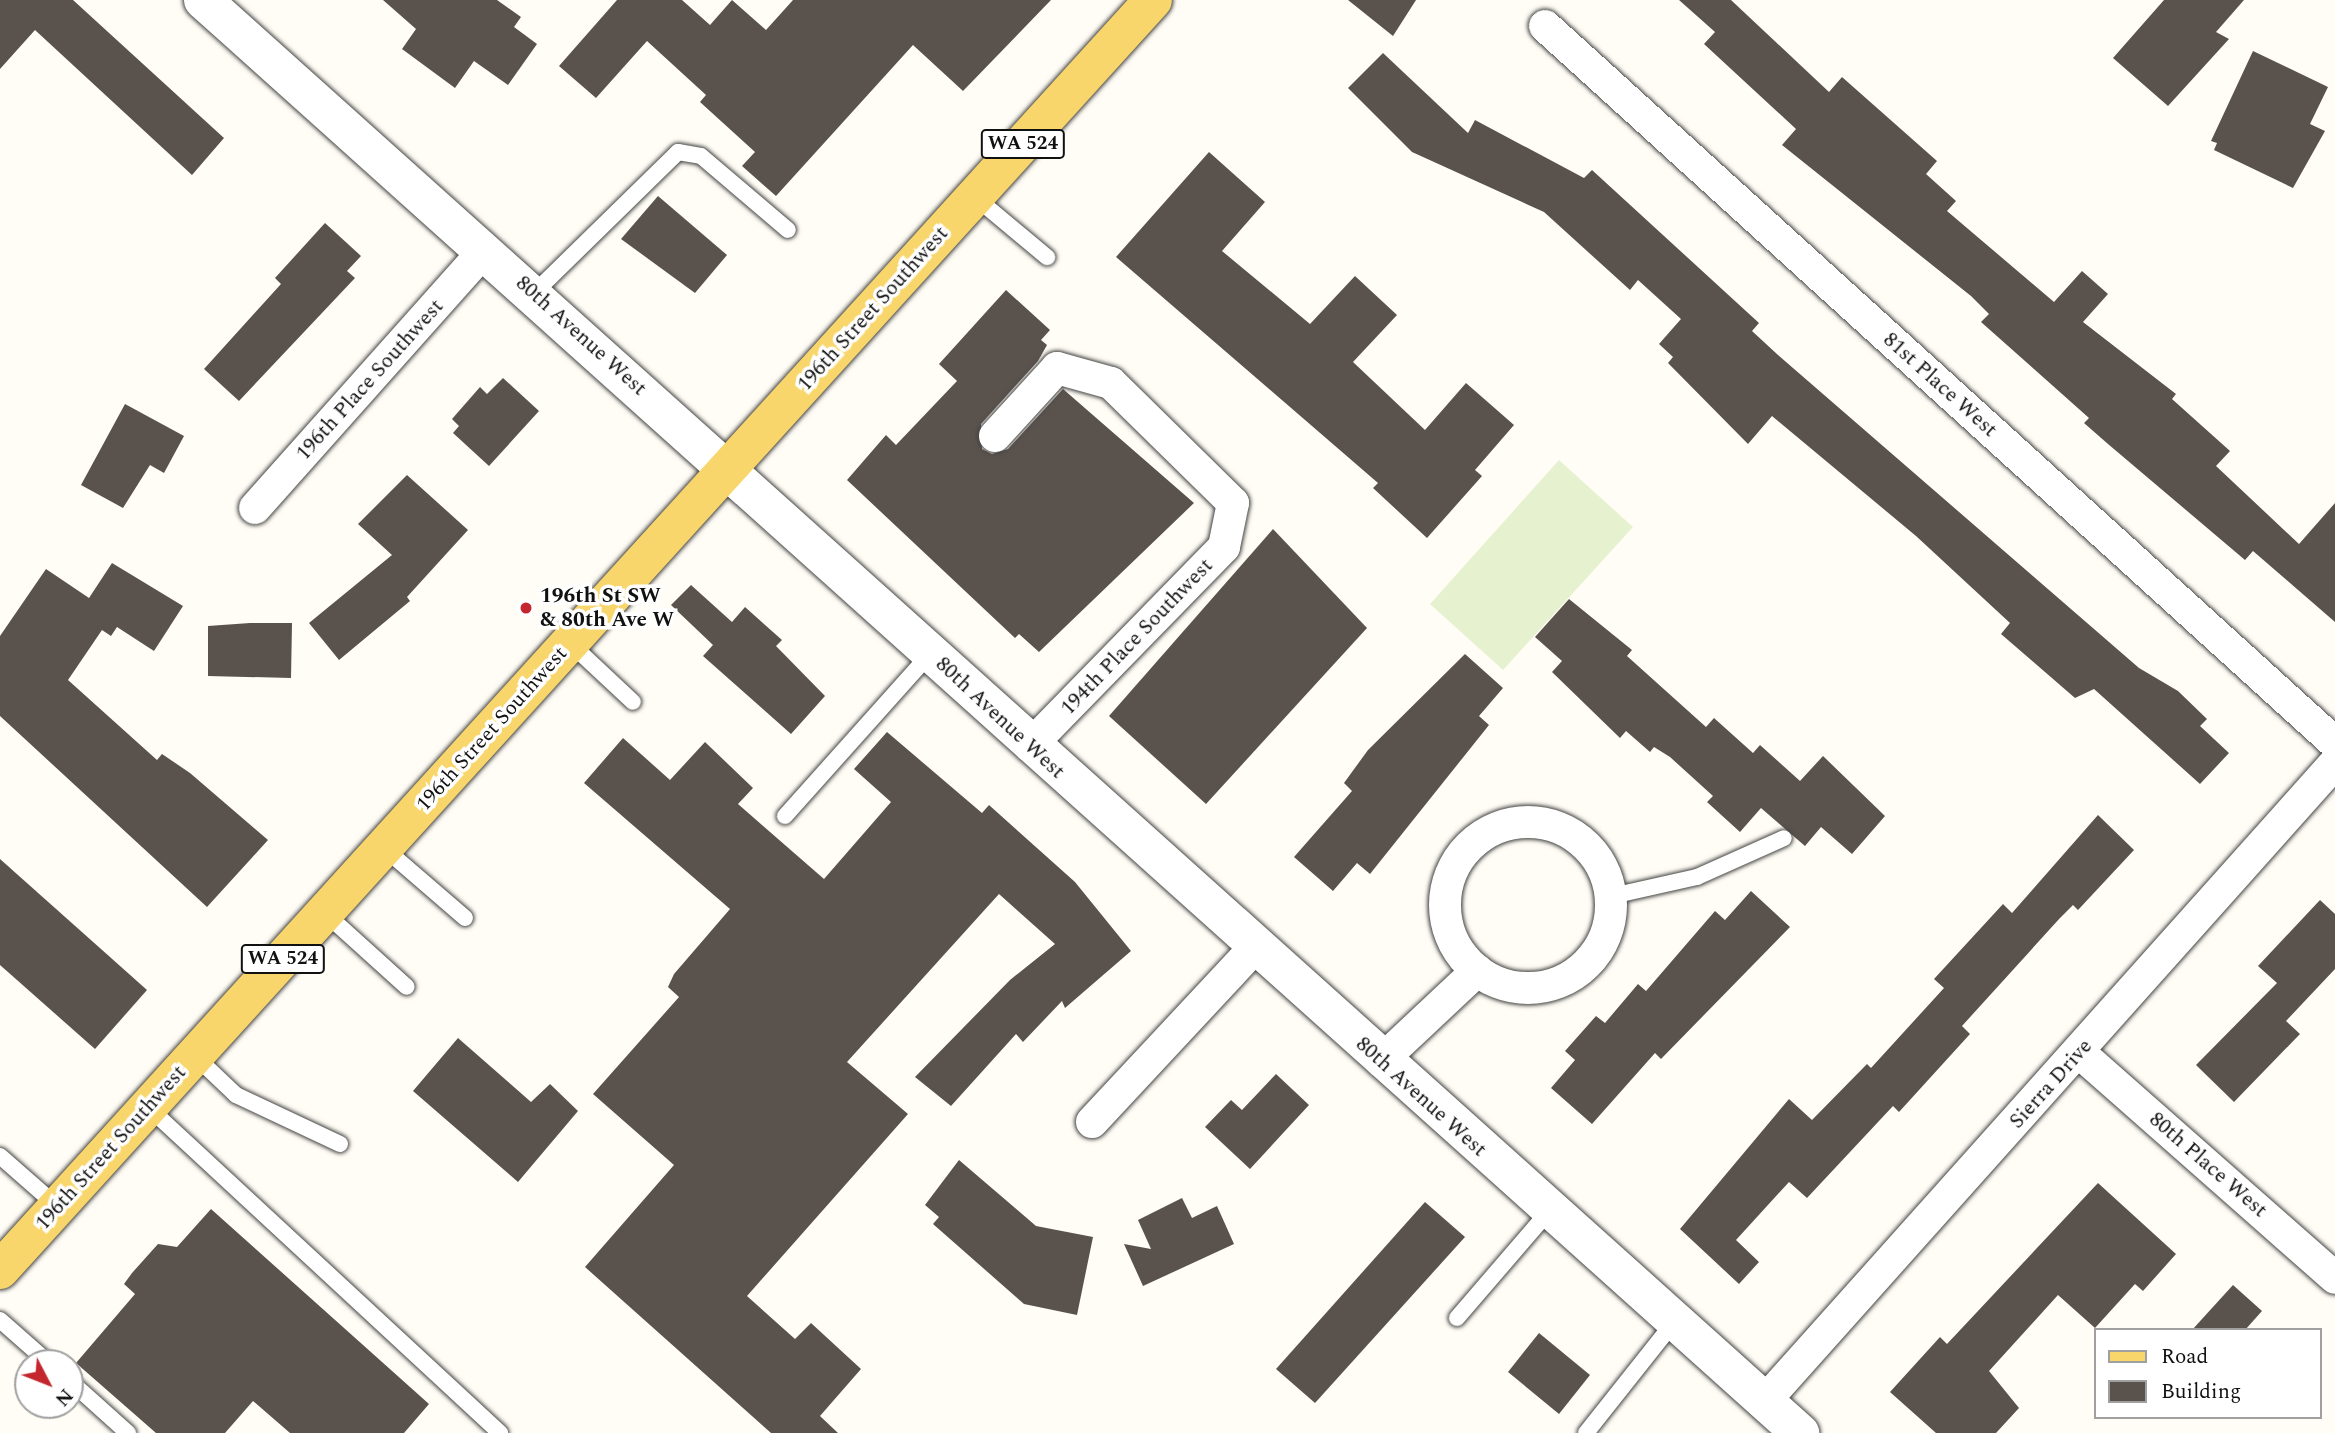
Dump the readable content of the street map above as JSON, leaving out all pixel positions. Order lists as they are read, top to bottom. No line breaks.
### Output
{"streets":{"main road":["WA 524","196th Street Southwest"],"street":["80th Avenue West","196th Place Southwest","81st Place West","194th Place Southwest","Sierra Drive","80th Place West"]},"crossings":[["196th Street Southwest","80th Avenue West"],["80th Avenue West","196th Place Southwest"],["80th Avenue West","194th Place Southwest"],["80th Avenue West","Sierra Drive"],["Sierra Drive","80th Place West"]],"places":["196th St SW & 80th Ave W"],"legend":["Road","Building"],"north":"bottom right"}
